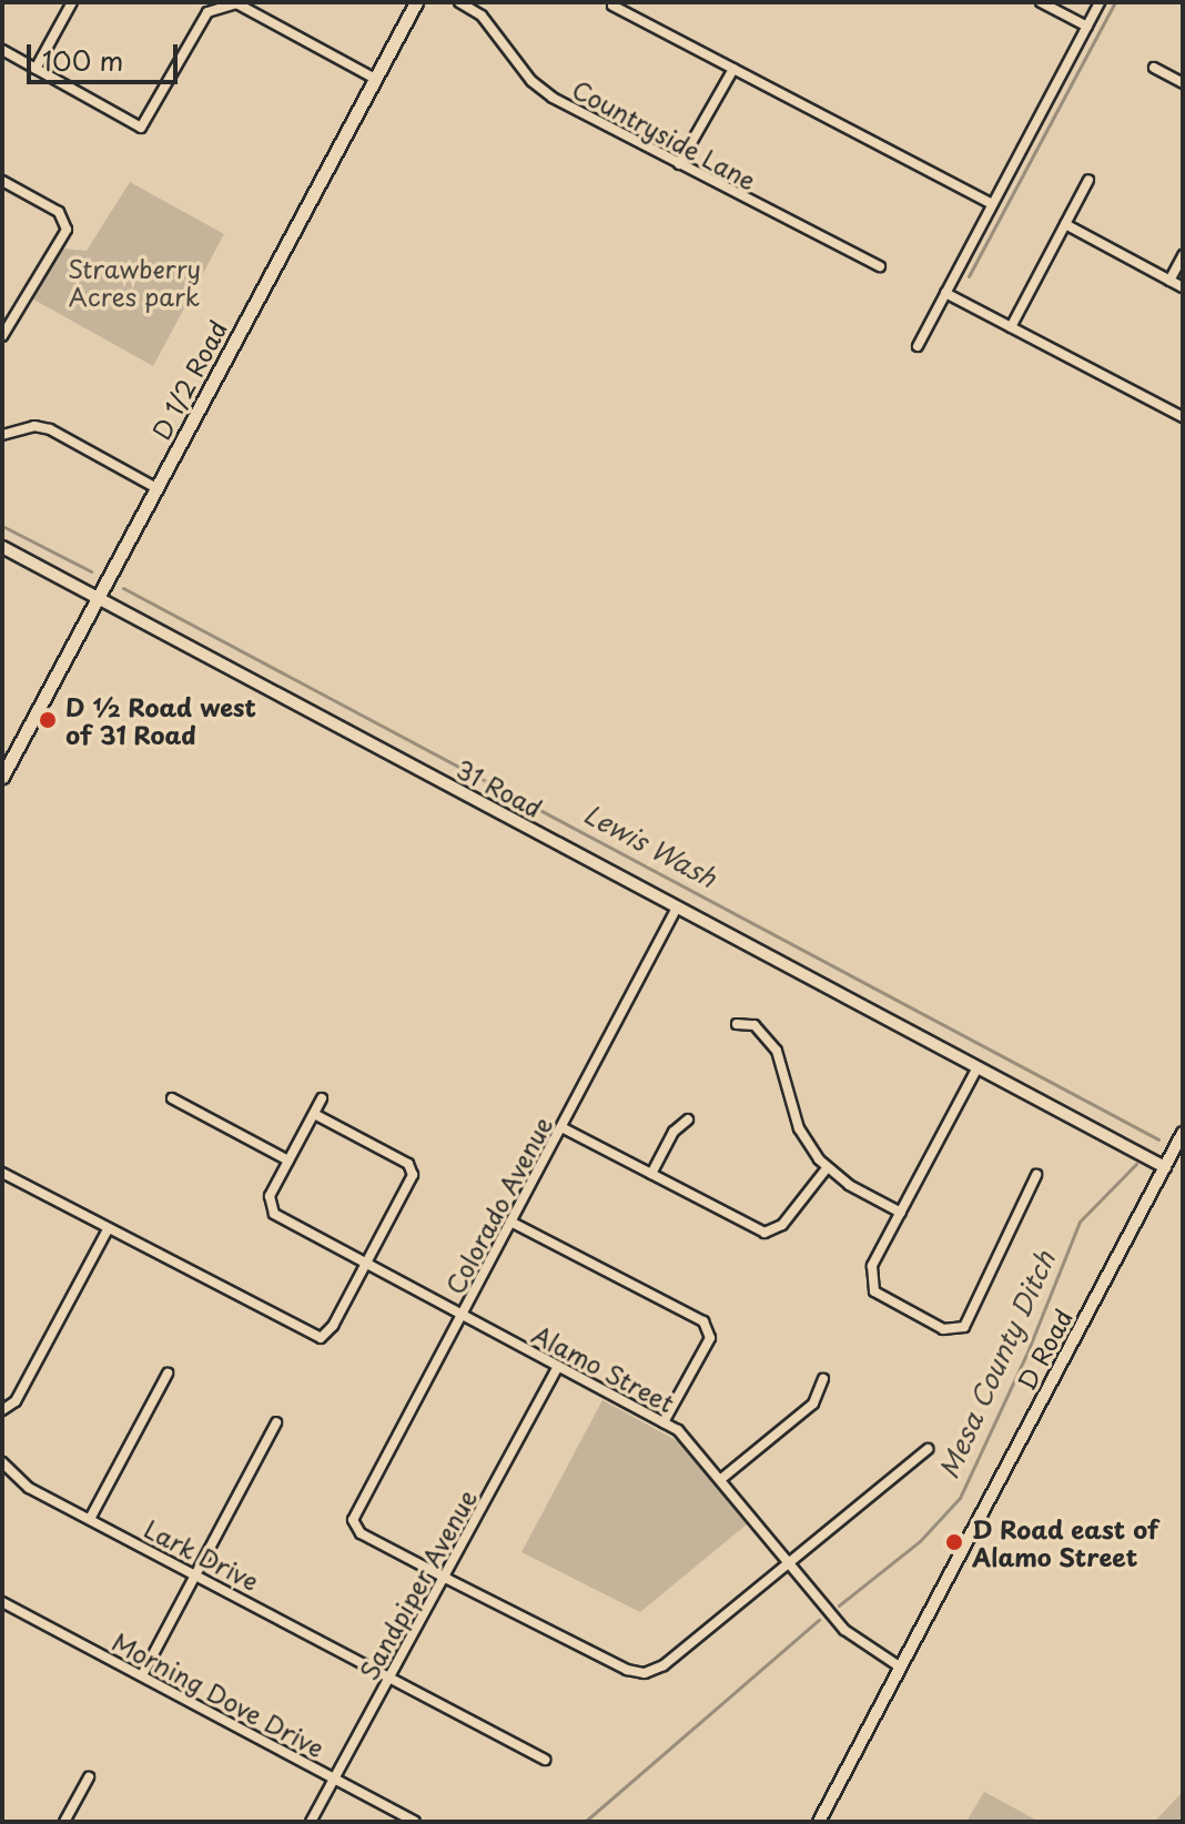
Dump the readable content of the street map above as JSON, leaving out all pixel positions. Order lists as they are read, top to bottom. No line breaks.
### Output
{"streets":{"main road":["D 1/2 Road"],"street":["Countryside Lane","31 Road","Colorado Avenue","D Road","Alamo Street","Lark Drive","Sandpiper Avenue","Morning Dove Drive"]},"crossings":[["D 1/2 Road","31 Road"],["31 Road","Colorado Avenue"],["31 Road","D Road"],["Colorado Avenue","Alamo Street"],["Colorado Avenue","Sandpiper Avenue"],["D Road","Alamo Street"],["Alamo Street","Sandpiper Avenue"],["Lark Drive","Sandpiper Avenue"],["Sandpiper Avenue","Morning Dove Drive"]],"water":["Lewis Wash","Mesa County Ditch"],"parks":["Strawberry Acres park"],"places":["D ½ Road west of 31 Road","D Road east of Alamo Street"],"scale_bar":"100 m"}
